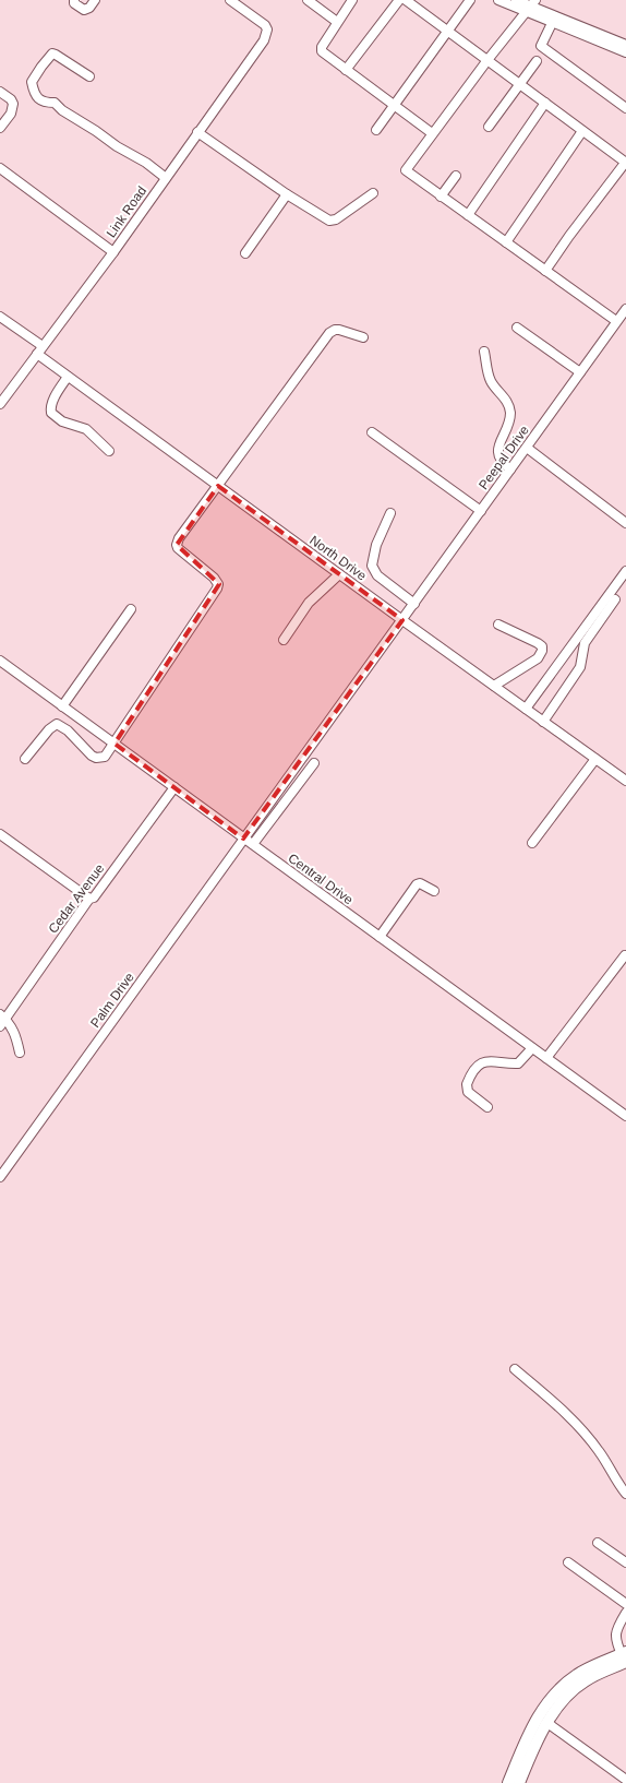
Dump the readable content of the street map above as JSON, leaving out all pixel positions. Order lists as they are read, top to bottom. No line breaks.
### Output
{"streets":{"street":["Link Road","Peepal Drive","North Drive","Central Drive","Cedar Avenue","Palm Drive"]},"crossings":[["Link Road","North Drive"],["Peepal Drive","North Drive"],["Peepal Drive","Palm Drive"],["North Drive","Palm Drive"],["Central Drive","Cedar Avenue"],["Central Drive","Palm Drive"]]}
